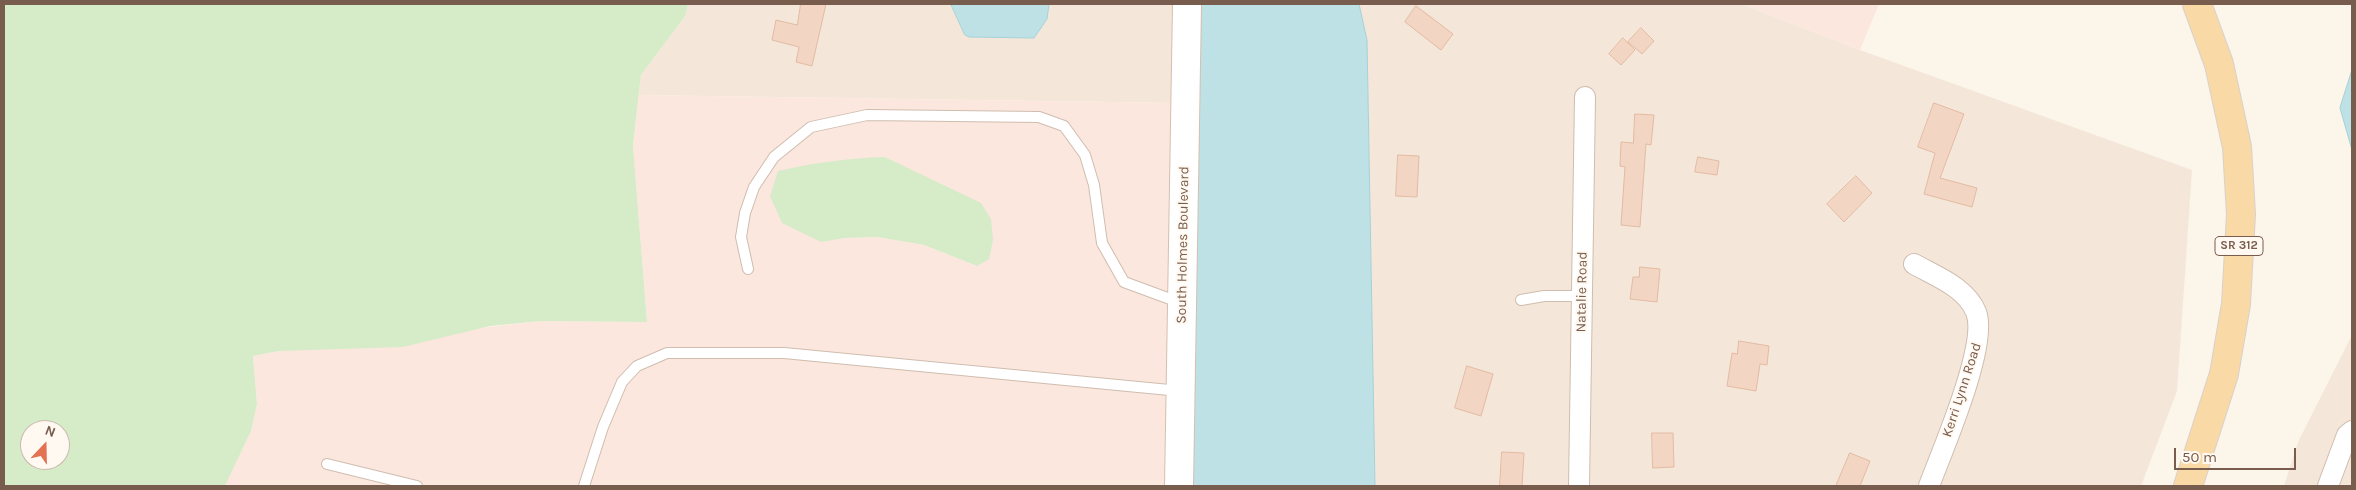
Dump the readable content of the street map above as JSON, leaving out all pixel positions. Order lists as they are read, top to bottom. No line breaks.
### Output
{"streets":{"main road":["South Holmes Boulevard","SR 312"],"street":["Natalie Road","Kerri Lynn Road"]},"scale_bar":"50 m","north":"top"}
